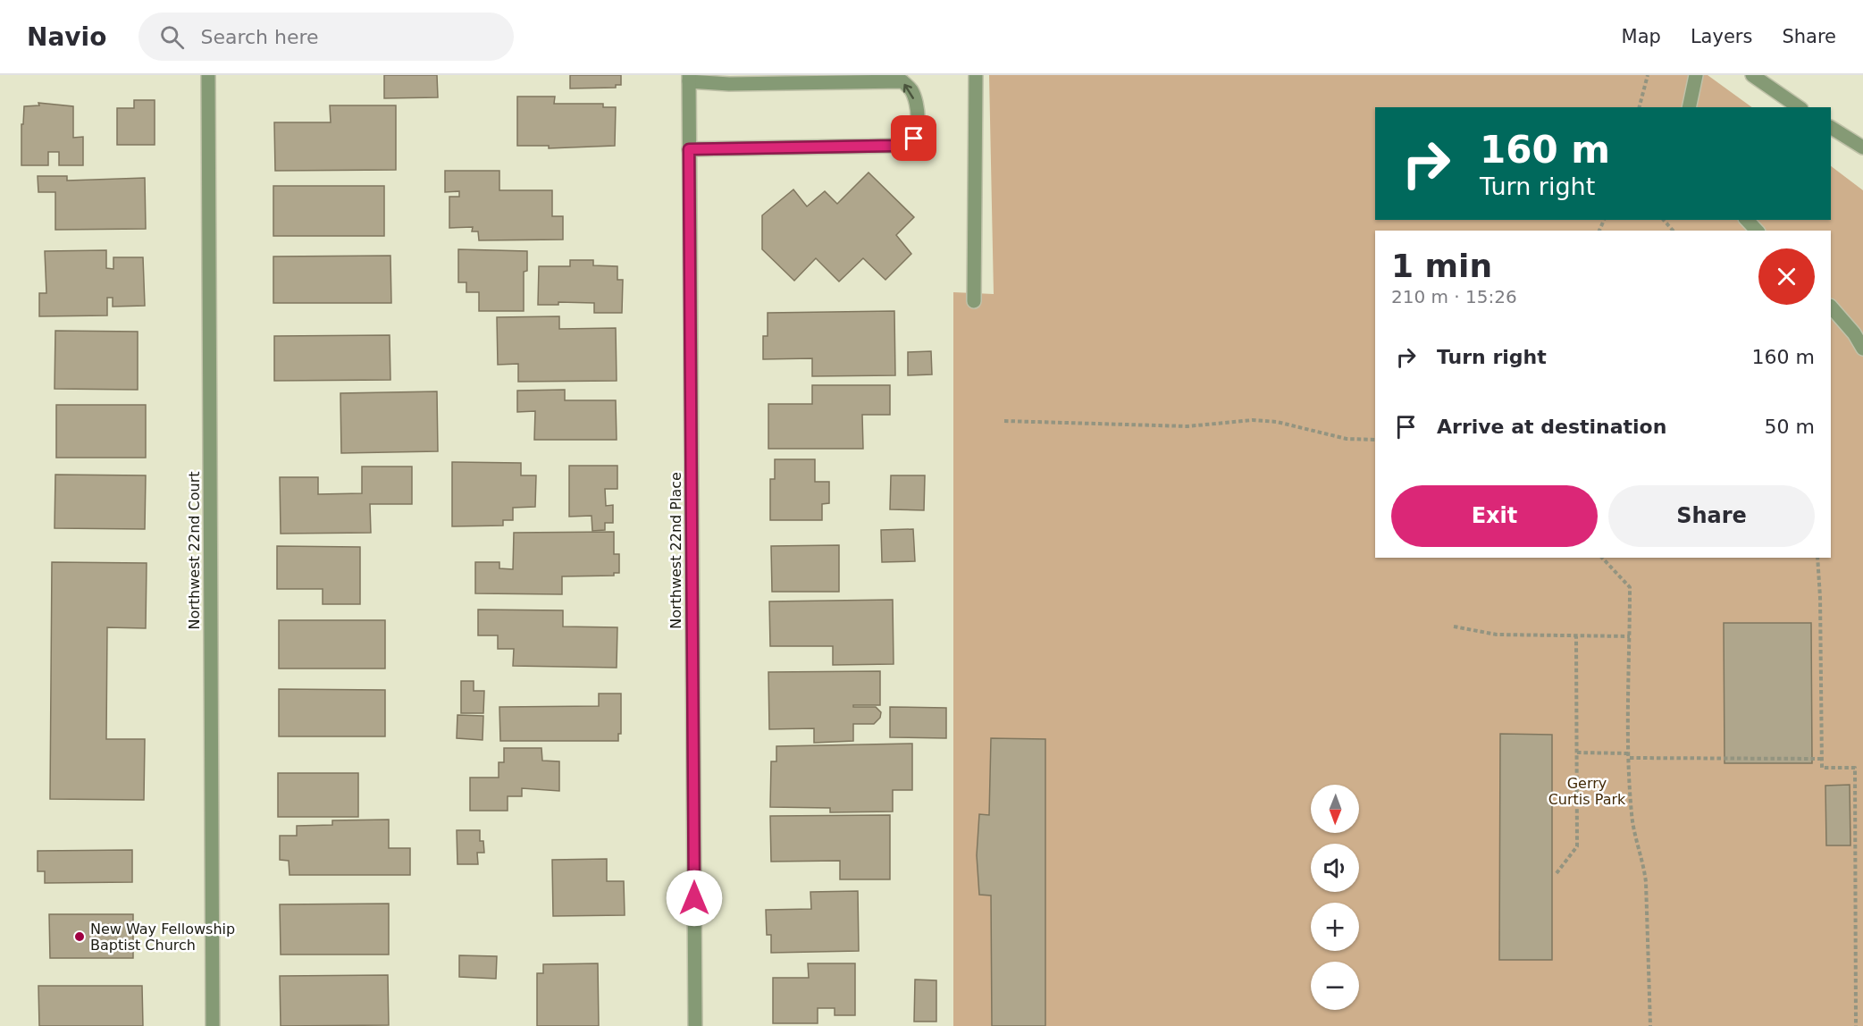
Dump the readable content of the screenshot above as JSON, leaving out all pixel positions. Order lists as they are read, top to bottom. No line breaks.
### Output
{"streets":{"street":["Northwest 22nd Court","Northwest 22nd Place"]},"parks":["Gerry Curtis Park"],"places":["New Way Fellowship Baptist Church"],"north":"bottom","page":{"header":"Navio","search":"Search here","nav":["Map","Layers","Share"],"turn":["160 m","Turn right"],"heading":["1 min","210 m · 15:26"],"list":[{"name":"Turn right","value":"160 m"},{"name":"Arrive at destination","value":"50 m"}],"buttons":["Exit","Share"],"map_buttons":["+","−"]}}
